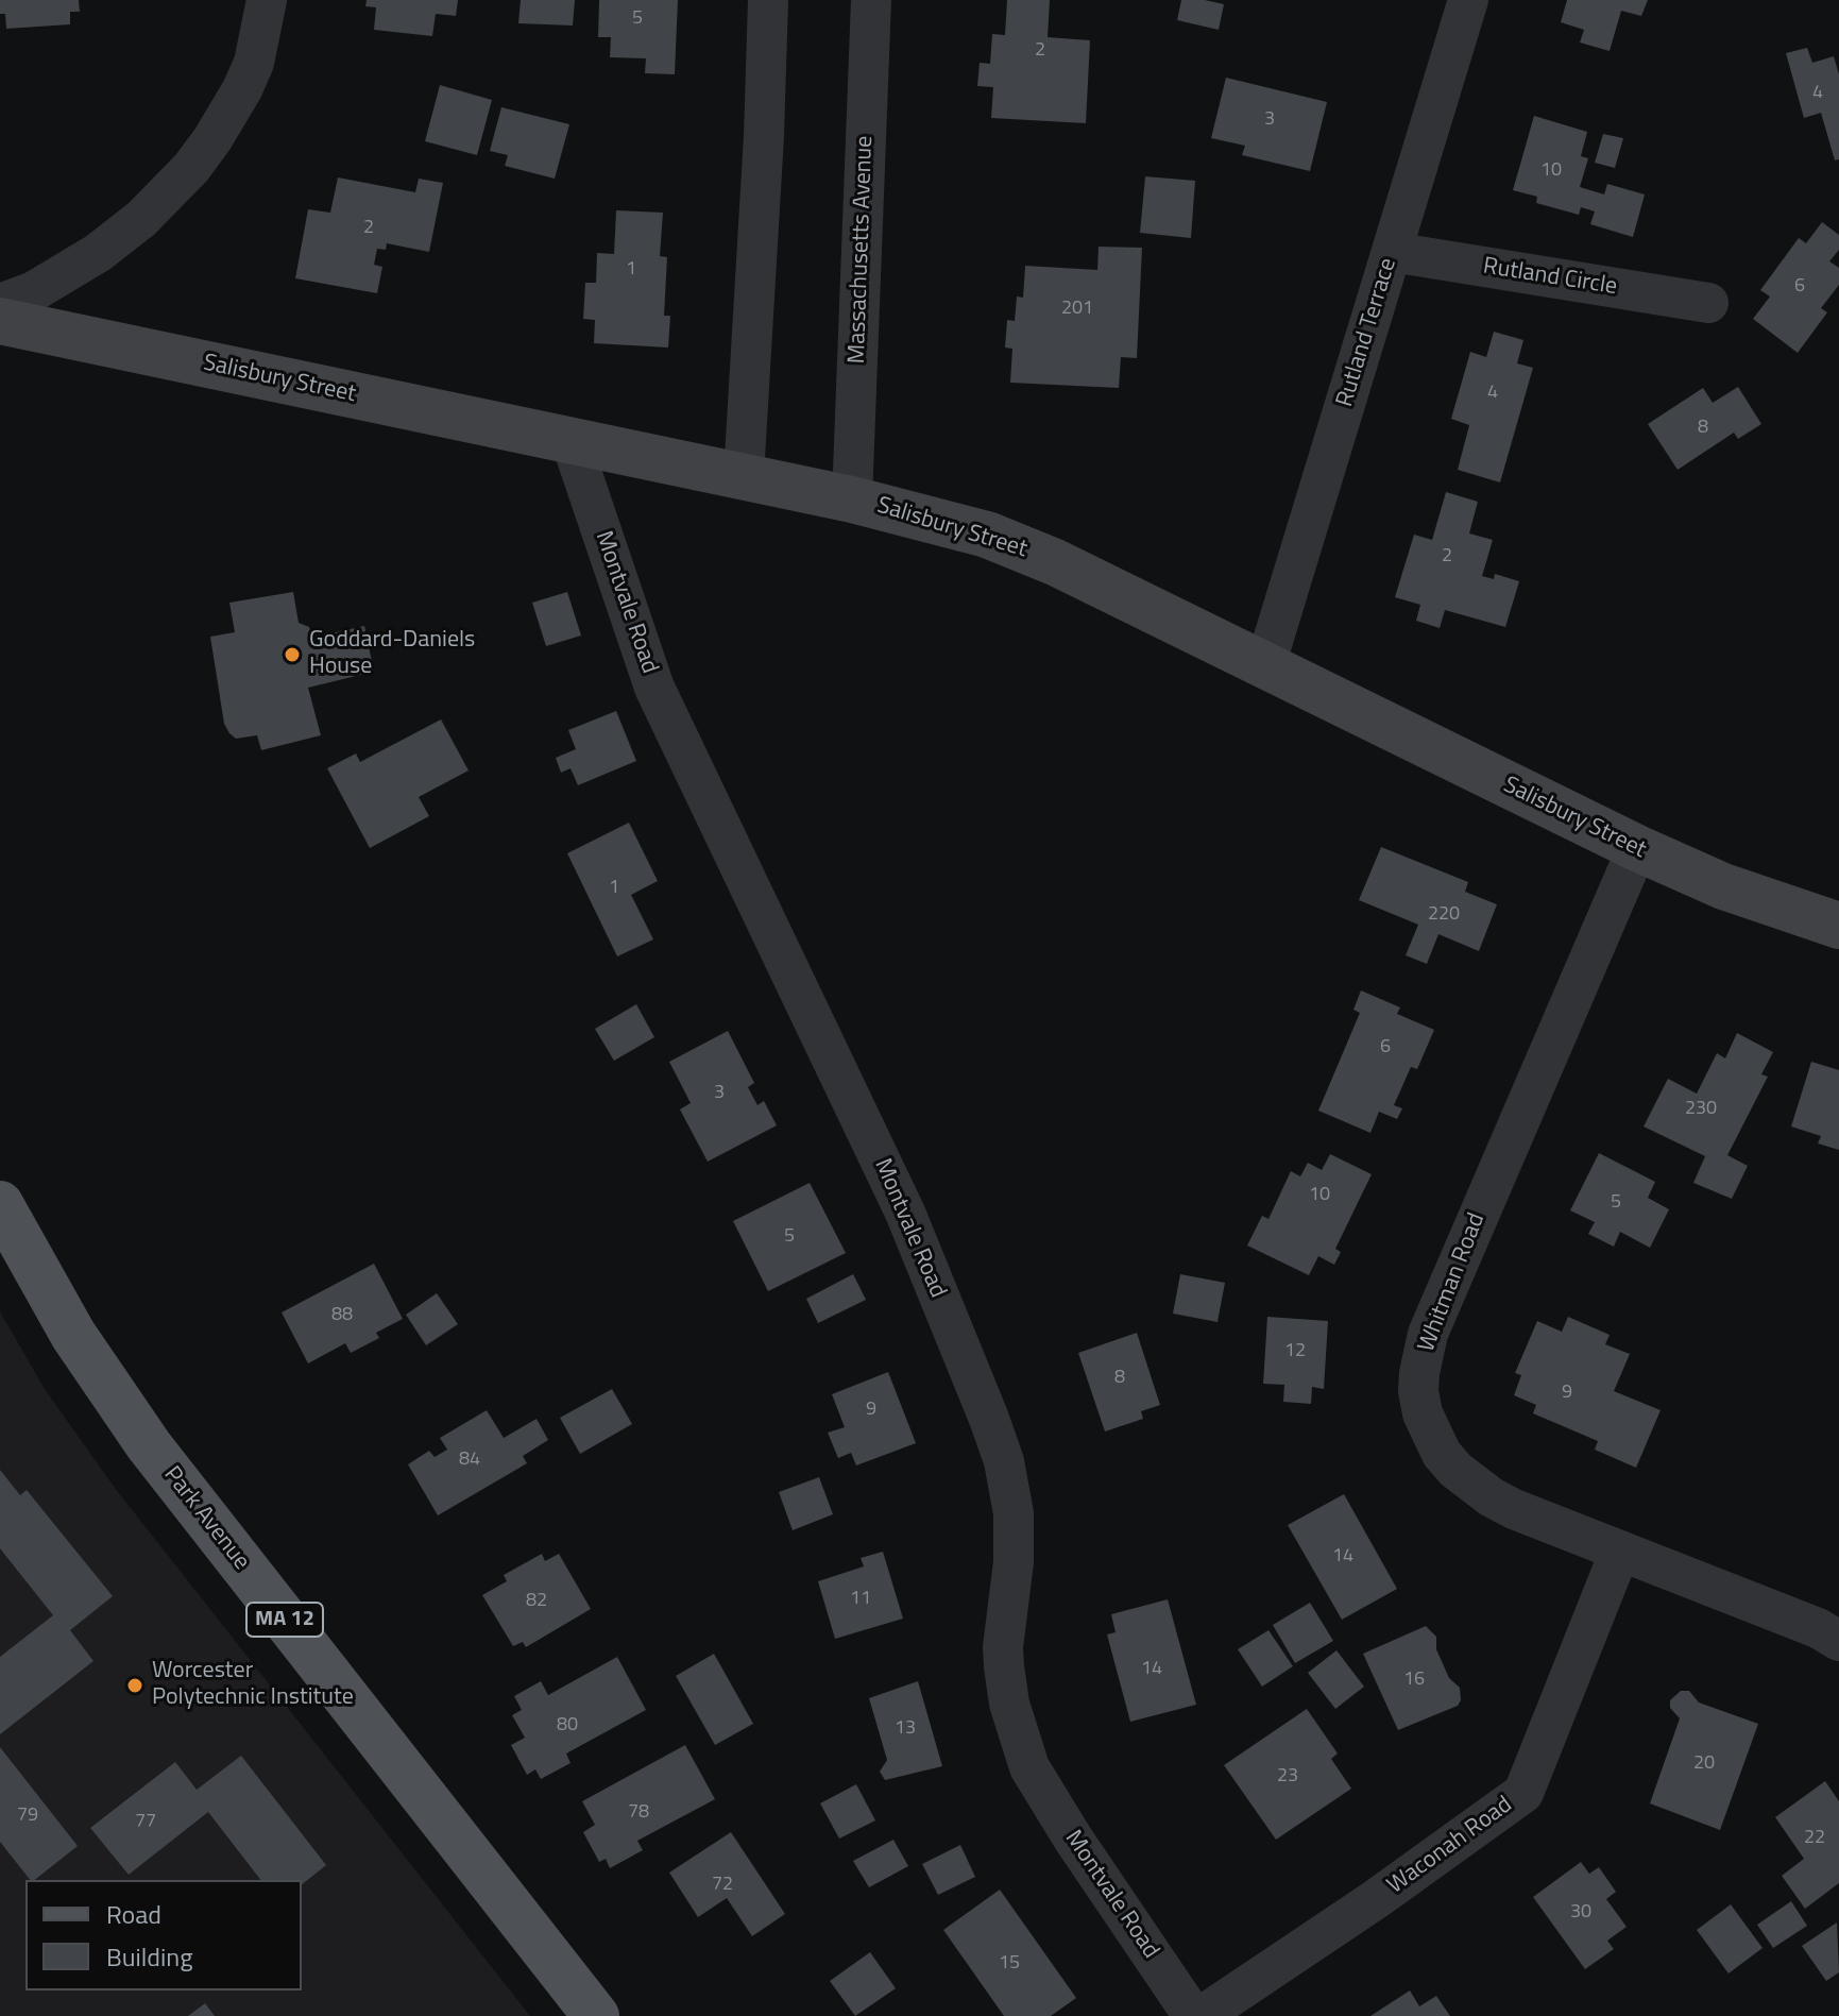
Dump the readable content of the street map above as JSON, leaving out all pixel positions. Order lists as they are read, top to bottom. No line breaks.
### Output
{"streets":{"main road":["Salisbury Street","Park Avenue","MA 12"],"street":["Massachusetts Avenue","Rutland Circle","Rutland Terrace","Montvale Road","Whitman Road","Waconah Road"]},"crossings":[["Massachusetts Avenue","Salisbury Street"],["Rutland Circle","Rutland Terrace"],["Rutland Terrace","Salisbury Street"],["Salisbury Street","Montvale Road"],["Salisbury Street","Whitman Road"],["Whitman Road","Waconah Road"]],"places":["Goddard-Daniels House","Worcester Polytechnic Institute"],"house_numbers":["5","2","4","3","10","2","1","6","201","4","8","2","1","220","6","3","230","10","5","5","88","12","8","9","9","84","14","11","82","14","16","80","13","20","23","78","79","77","22","72","30","15"],"legend":["Road","Building"]}
